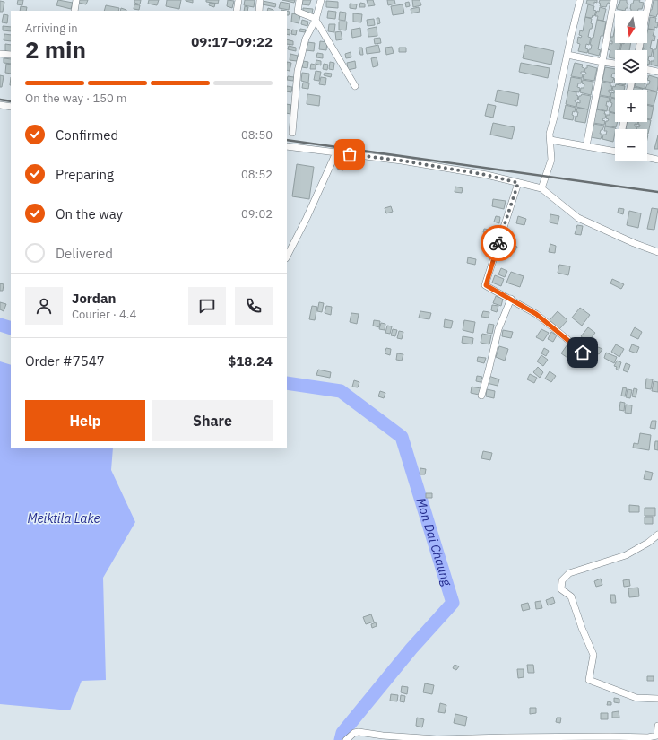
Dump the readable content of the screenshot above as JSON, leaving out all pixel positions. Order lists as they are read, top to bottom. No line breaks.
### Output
{"water":["Meiktila Lake","Mon Dai Chaung"],"north":"bottom","page":{"map_buttons":["+","−"],"heading":["2 min","Arriving in","09:17–09:22"],"panel":["Jordan","Courier · 4.4","Order #7547","$18.24"],"bar":"On the way · 150 m","list":[["Confirmed","08:50"],["Preparing","08:52"],["On the way","09:02"],"Delivered"],"buttons":["Help","Share"]}}
